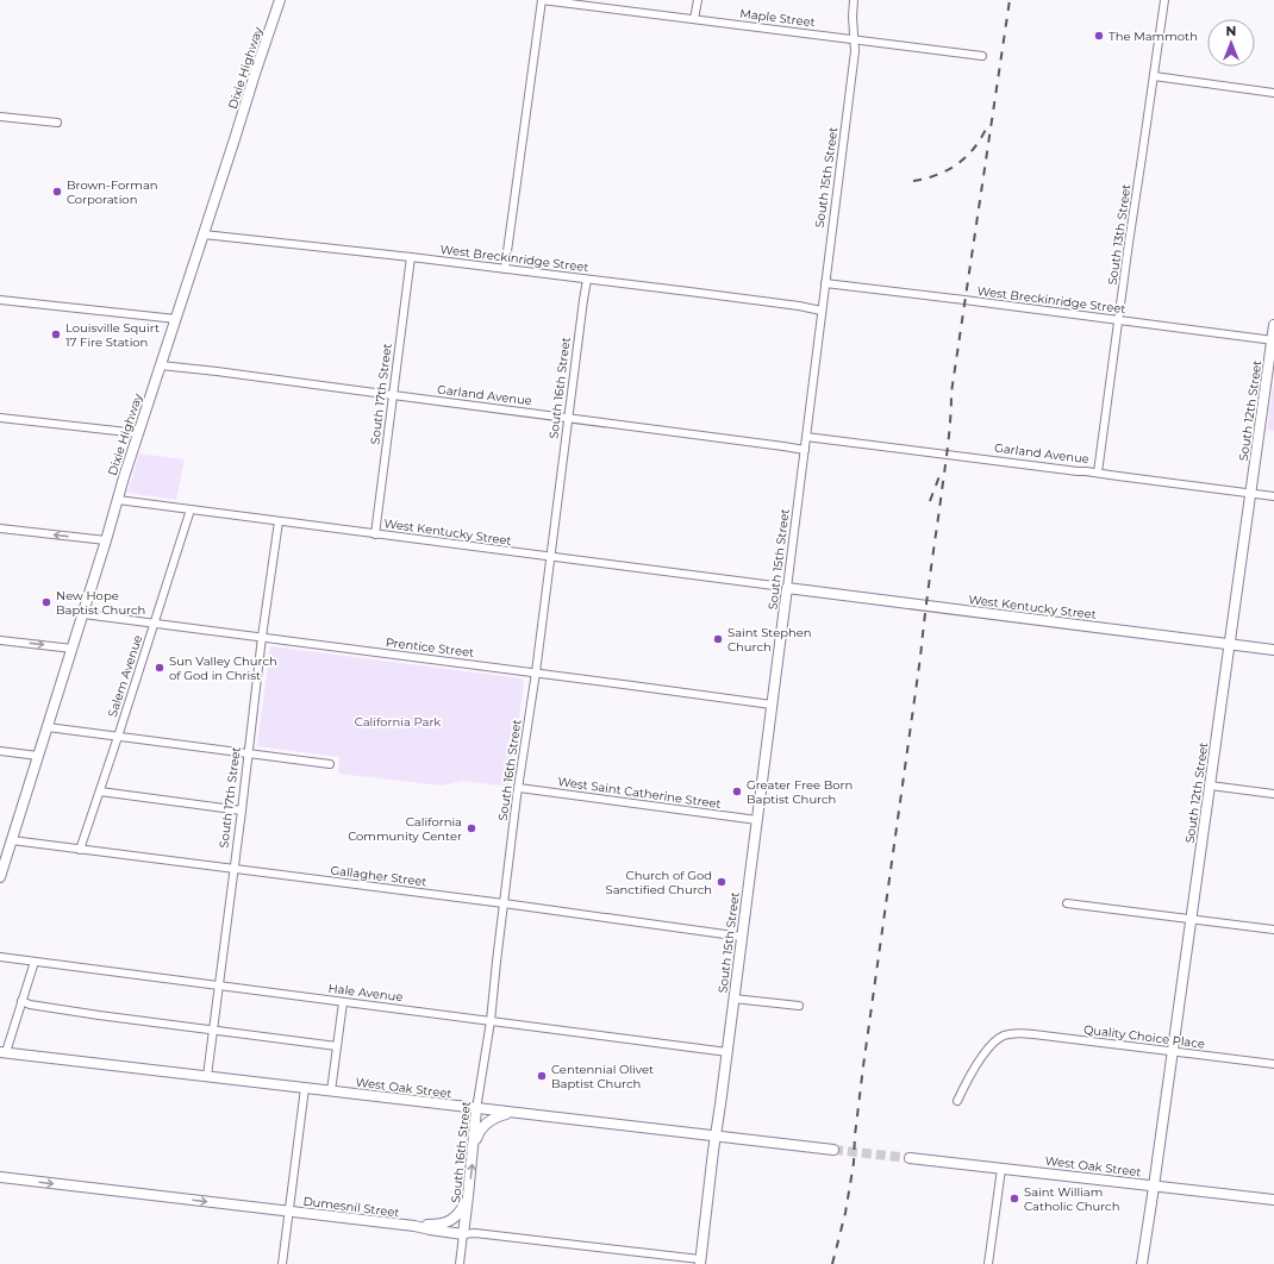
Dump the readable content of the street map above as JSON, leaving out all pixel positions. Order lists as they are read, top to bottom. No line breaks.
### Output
{"streets":{"street":["Maple Street","Dixie Highway","South 15th Street","South 13th Street","West Breckinridge Street","South 16th Street","South 17th Street","Garland Avenue","South 12th Street","West Kentucky Street","Prentice Street","Salem Avenue","West Saint Catherine Street","Gallagher Street","Hale Avenue","Quality Choice Place","West Oak Street","Dumesnil Street"]},"crossings":[["Maple Street","South 15th Street"],["Dixie Highway","West Breckinridge Street"],["Dixie Highway","Garland Avenue"],["Dixie Highway","West Kentucky Street"],["Dixie Highway","Prentice Street"],["Dixie Highway","Gallagher Street"],["South 15th Street","West Breckinridge Street"],["South 15th Street","Garland Avenue"],["South 15th Street","West Kentucky Street"],["South 15th Street","Prentice Street"],["South 15th Street","West Saint Catherine Street"],["South 15th Street","Gallagher Street"],["South 15th Street","Hale Avenue"],["South 15th Street","West Oak Street"],["South 15th Street","Dumesnil Street"],["South 13th Street","West Breckinridge Street"],["South 13th Street","Garland Avenue"],["West Breckinridge Street","South 16th Street"],["West Breckinridge Street","South 17th Street"],["West Breckinridge Street","South 12th Street"],["South 16th Street","Garland Avenue"],["South 16th Street","West Kentucky Street"],["South 16th Street","Prentice Street"],["South 16th Street","West Saint Catherine Street"],["South 16th Street","Gallagher Street"],["South 16th Street","Hale Avenue"],["South 16th Street","West Oak Street"],["South 16th Street","Dumesnil Street"],["South 17th Street","Garland Avenue"],["South 17th Street","West Kentucky Street"],["South 17th Street","Prentice Street"],["South 17th Street","Gallagher Street"],["South 17th Street","Hale Avenue"],["South 17th Street","West Oak Street"],["Garland Avenue","South 12th Street"],["South 12th Street","West Kentucky Street"],["South 12th Street","Quality Choice Place"],["South 12th Street","West Oak Street"],["West Kentucky Street","Salem Avenue"],["Prentice Street","Salem Avenue"],["Salem Avenue","Gallagher Street"]],"one_way":["Dumesnil Street"],"parks":["California Park"],"places":["The Mammoth","Brown-Forman Corporation","Louisville Squirt 17 Fire Station","New Hope Baptist Church","Saint Stephen Church","Sun Valley Church of God in Christ","Greater Free Born Baptist Church","California Community Center","Church of God Sanctified Church","Centennial Olivet Baptist Church","Saint William Catholic Church"],"north":"top"}
